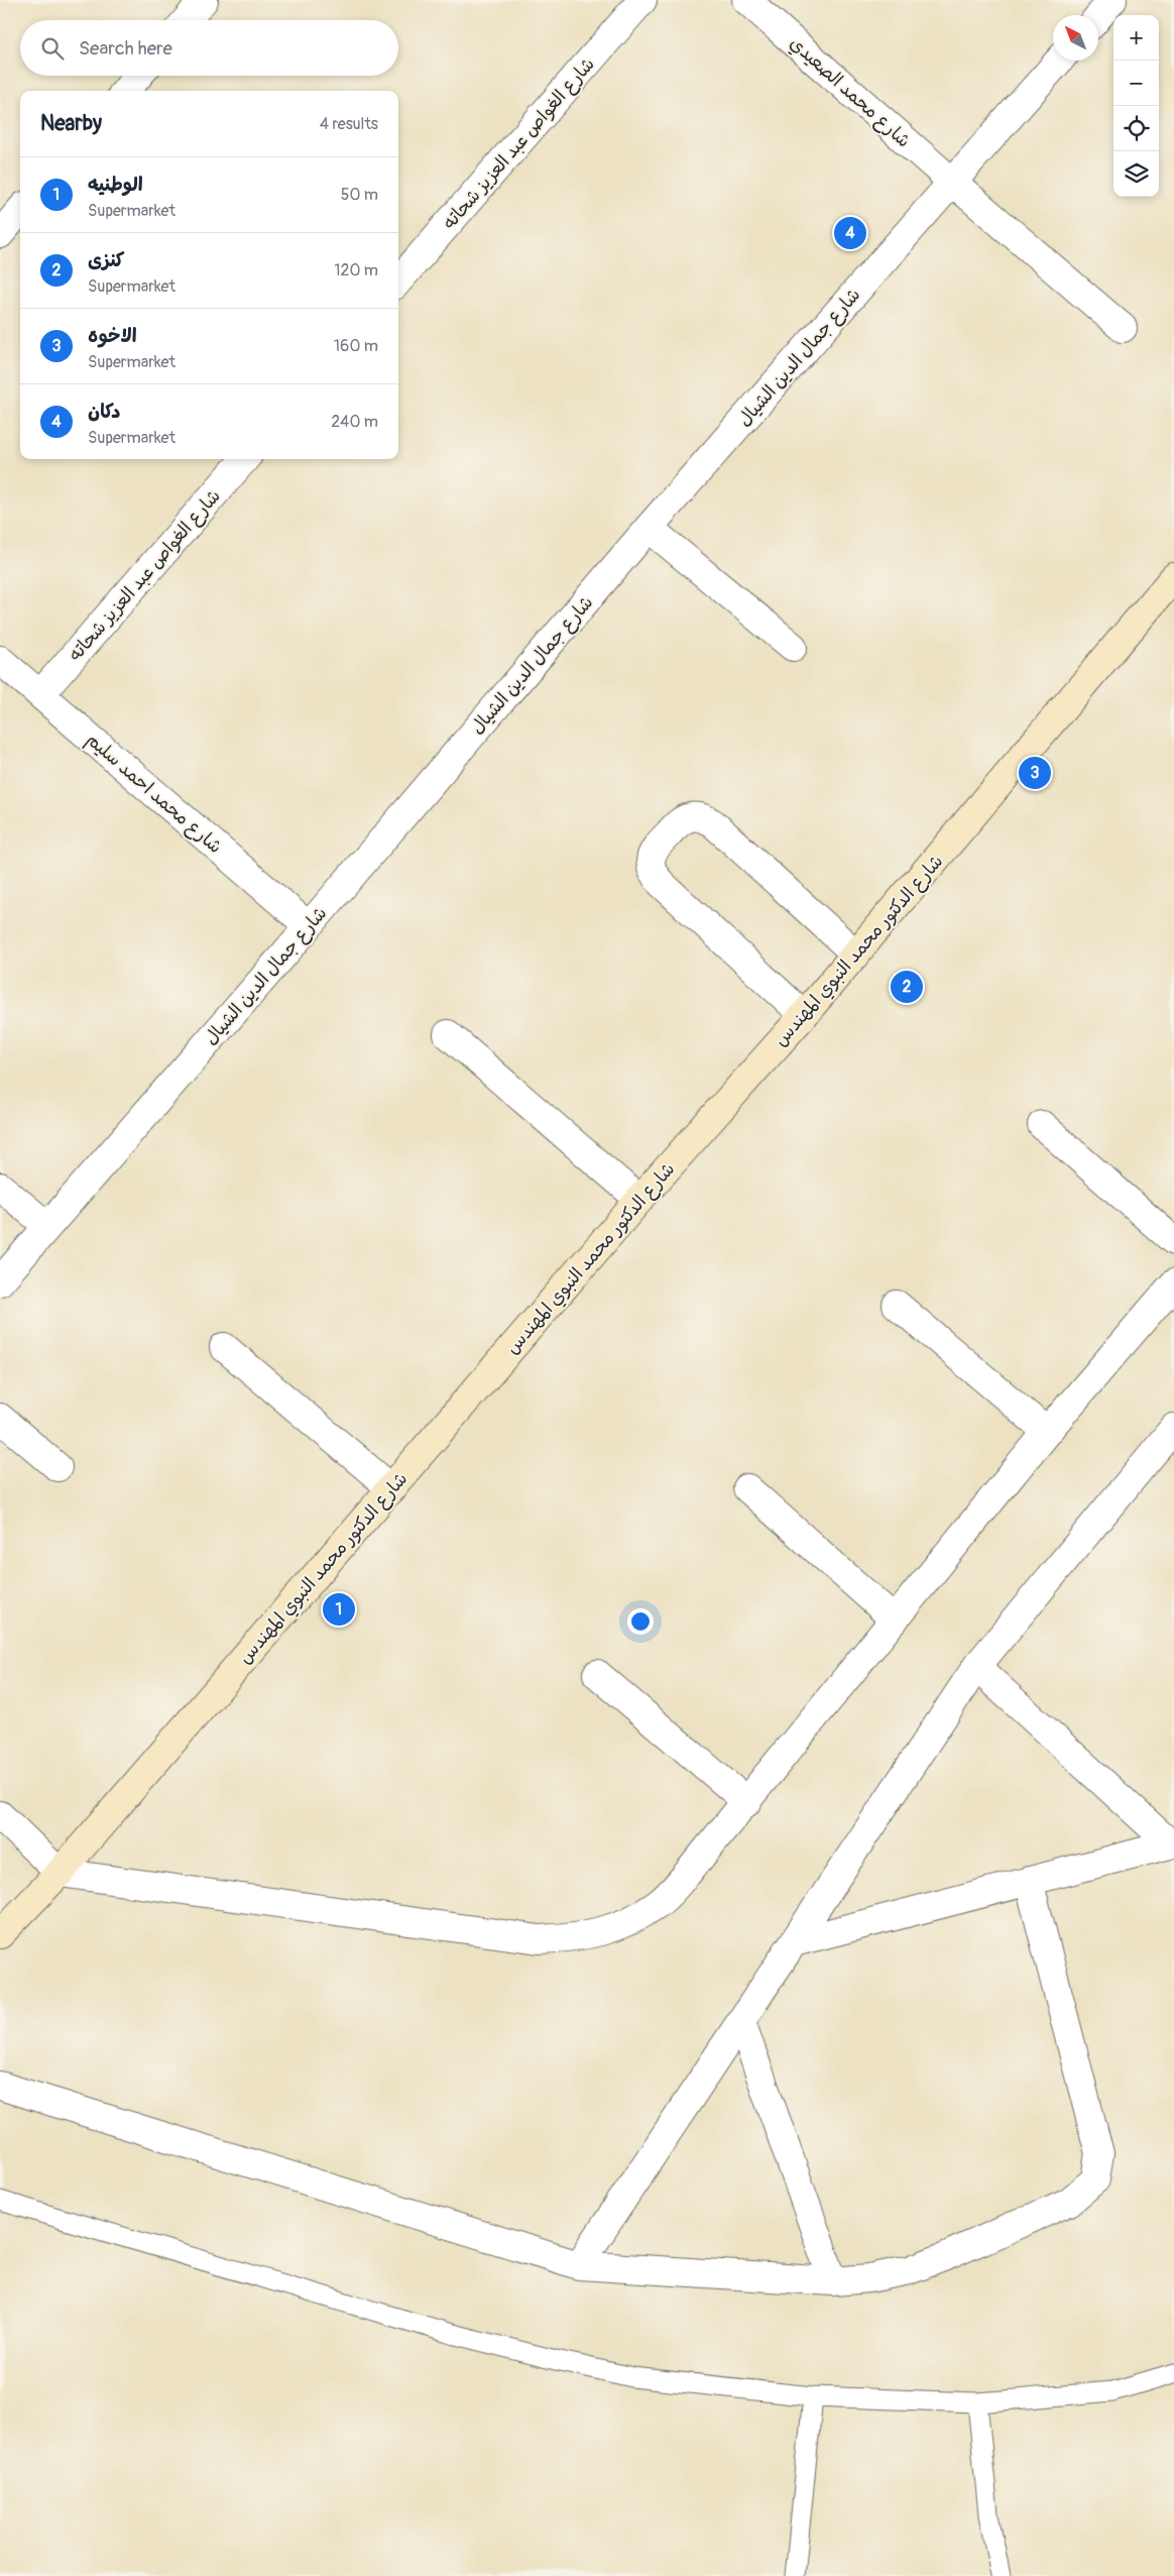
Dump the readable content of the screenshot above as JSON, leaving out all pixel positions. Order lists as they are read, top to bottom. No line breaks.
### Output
{"streets":{"main road":["شارع الدكتور محمد النبوي المهندس"],"street":["شارع محمد الصعيدي","شارع الغواص عبد العزيز شحاته","شارع جمال الدين الشيال","شارع محمد احمد سليم"]},"crossings":[["شارع محمد الصعيدي","شارع جمال الدين الشيال"],["شارع الغواص عبد العزيز شحاته","شارع محمد احمد سليم"],["شارع جمال الدين الشيال","شارع محمد احمد سليم"]],"north":"top left","page":{"map_buttons":["+","−"],"search":"Search here","heading":["Nearby","4 results"],"list":[{"mark":"1","name":"الوطنيه","note":"Supermarket","value":"50 m"},{"mark":"2","name":"كنزى","note":"Supermarket","value":"120 m"},{"mark":"3","name":"الاخوه","note":"Supermarket","value":"160 m"},{"mark":"4","name":"دكان","note":"Supermarket","value":"240 m"}],"pins":["4","3","2","1"]}}
